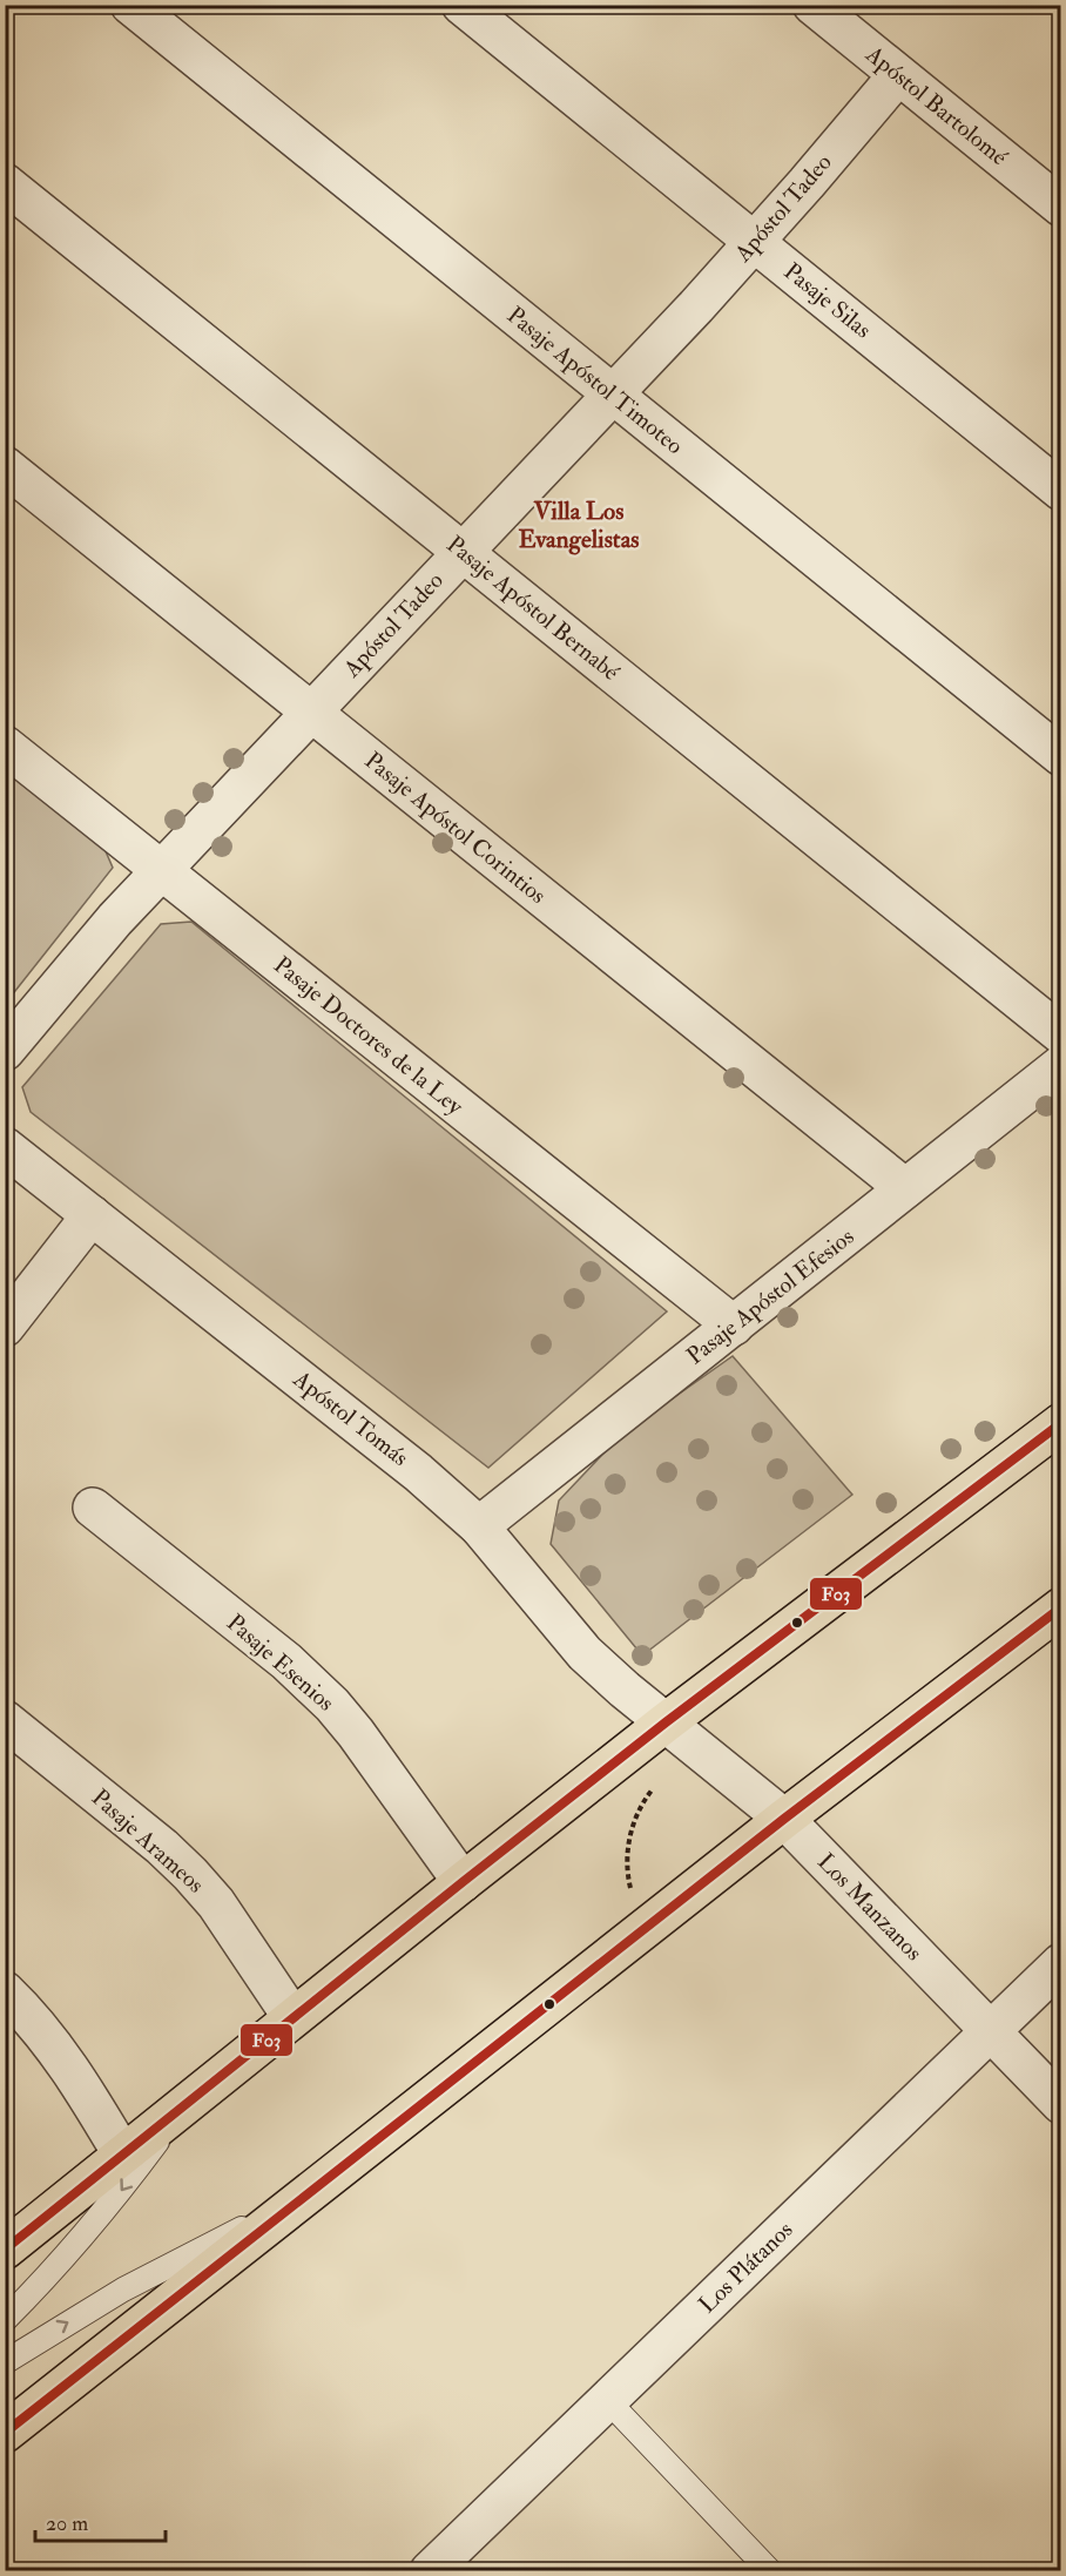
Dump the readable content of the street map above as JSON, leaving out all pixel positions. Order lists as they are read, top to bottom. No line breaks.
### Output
{"streets":{"street":["Apóstol Bartolomé","Apóstol Tadeo","Pasaje Silas","Pasaje Apóstol Timoteo","Pasaje Apóstol Bernabé","Pasaje Apóstol Corintios","Pasaje Doctores de la Ley","Pasaje Apóstol Efesios","Apóstol Tomás","Pasaje Esenios","Pasaje Arameos","Los Manzanos","Los Plátanos"]},"crossings":[["Apóstol Bartolomé","Apóstol Tadeo"],["Apóstol Tadeo","Pasaje Silas"],["Apóstol Tadeo","Pasaje Apóstol Timoteo"],["Apóstol Tadeo","Pasaje Apóstol Bernabé"],["Apóstol Tadeo","Pasaje Apóstol Corintios"],["Apóstol Tadeo","Pasaje Doctores de la Ley"],["Pasaje Apóstol Corintios","Pasaje Apóstol Efesios"],["Pasaje Doctores de la Ley","Pasaje Apóstol Efesios"],["Pasaje Apóstol Efesios","Apóstol Tomás"],["Apóstol Tomás","Los Manzanos"],["Los Manzanos","Los Plátanos"]],"districts":["Villa Los Evangelistas"],"lines":["transit line F03"],"scale_bar":"20 m"}
